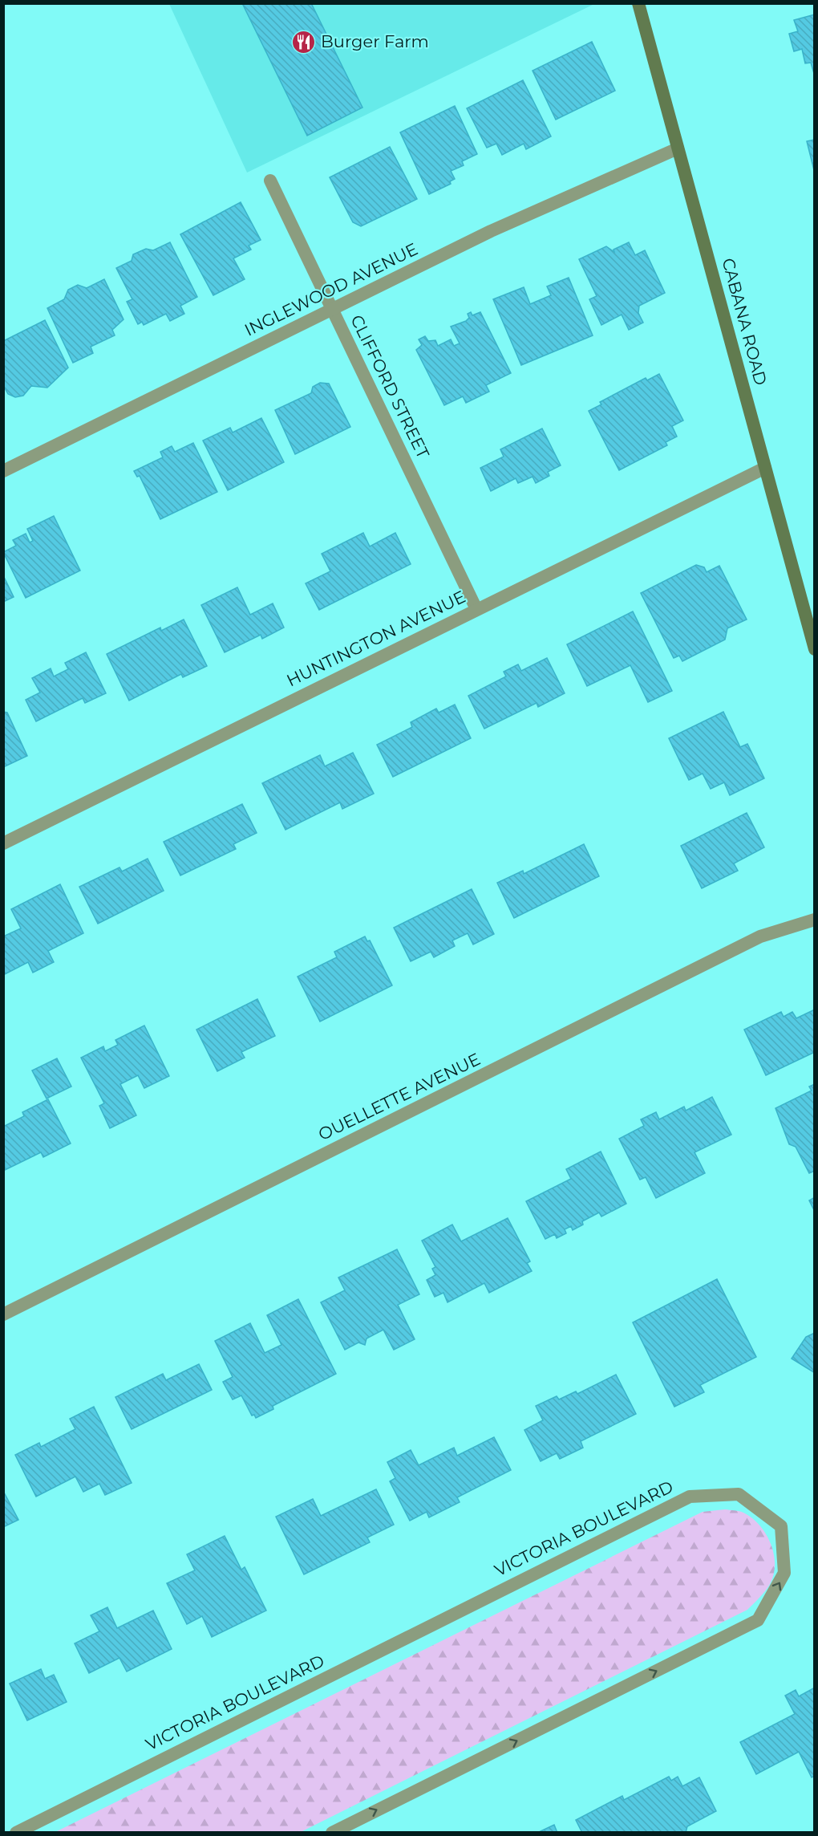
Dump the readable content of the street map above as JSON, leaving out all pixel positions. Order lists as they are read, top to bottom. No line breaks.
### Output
{"streets":{"main road":["CABANA ROAD"],"street":["INGLEWOOD AVENUE","CLIFFORD STREET","HUNTINGTON AVENUE","OUELLETTE AVENUE","VICTORIA BOULEVARD"]},"crossings":[["INGLEWOOD AVENUE","CABANA ROAD"],["INGLEWOOD AVENUE","CLIFFORD STREET"],["CABANA ROAD","HUNTINGTON AVENUE"],["CLIFFORD STREET","HUNTINGTON AVENUE"]],"places":{"restaurant":["Burger Farm"]}}
